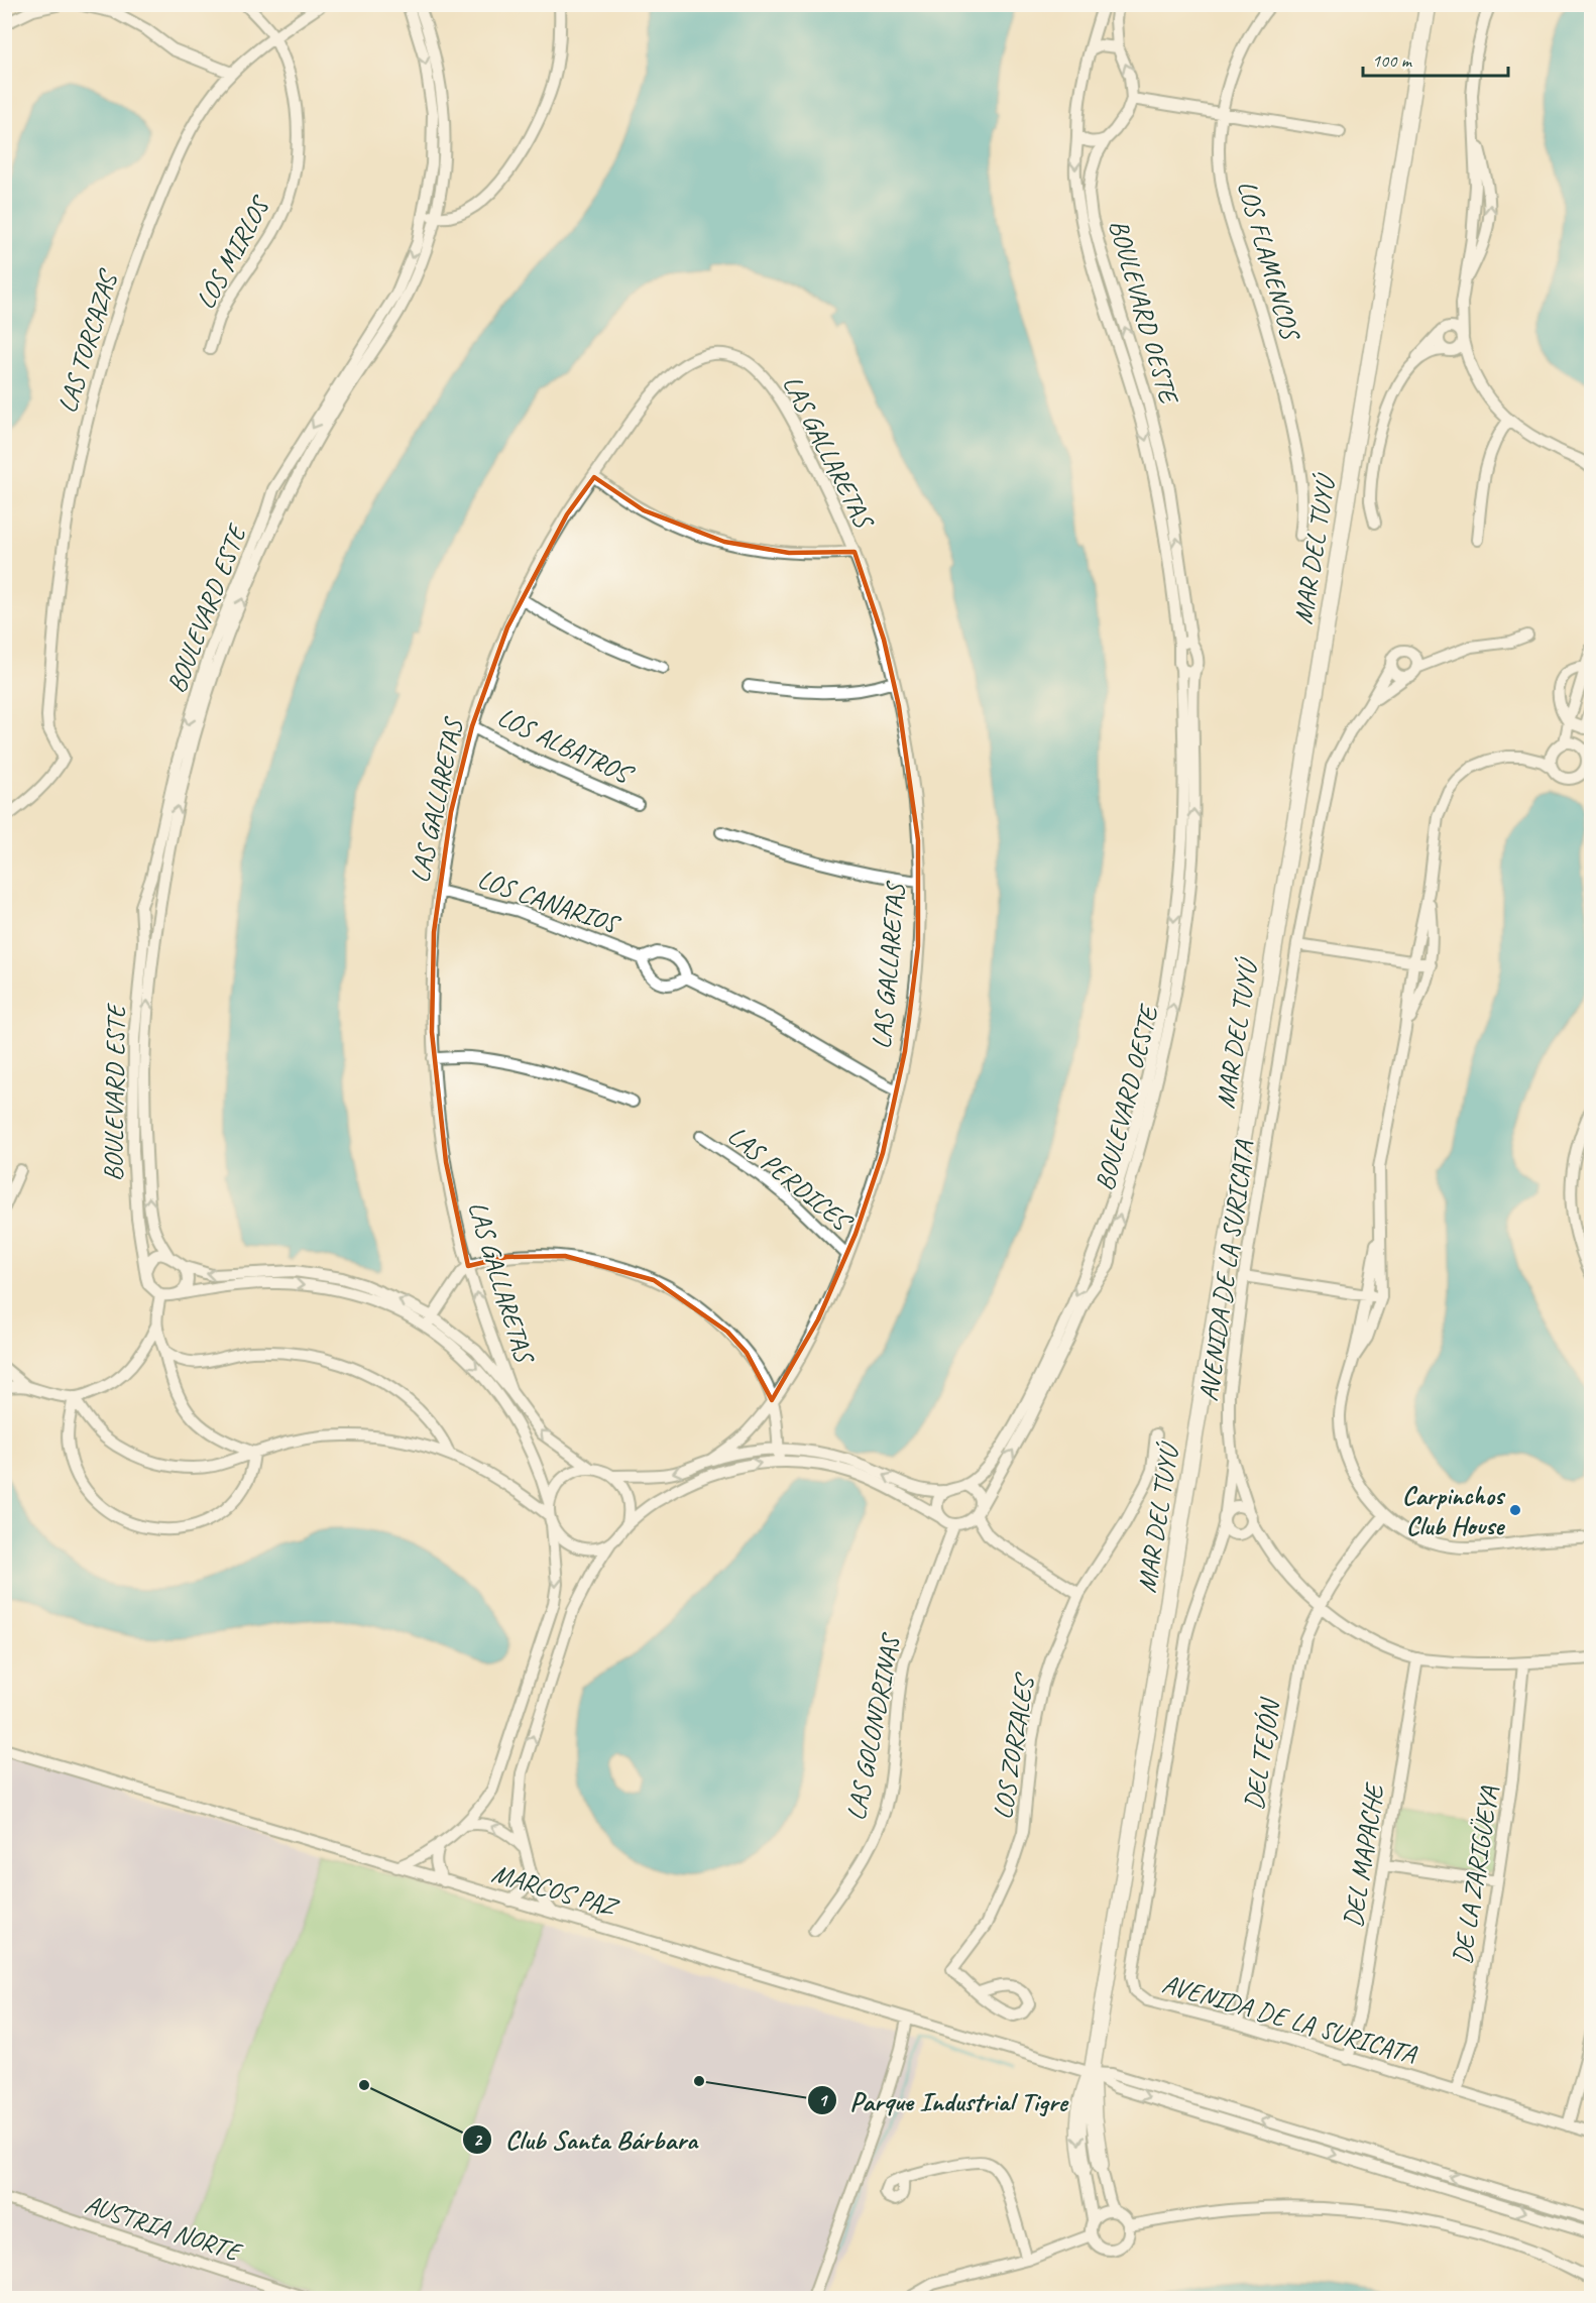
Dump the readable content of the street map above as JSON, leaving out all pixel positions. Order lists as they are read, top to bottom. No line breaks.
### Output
{"streets":{"street":["LOS MIRLOS","LOS FLAMENCOS","BOULEVARD OESTE","LAS TORCAZAS","LAS GALLARETAS","MAR DEL TUYÚ","BOULEVARD ESTE","LOS ALBATROS","LOS CANARIOS","LAS PERDICES","AVENIDA DE LA SURICATA","LAS GOLONDRINAS","LOS ZORZALES","DEL TEJÓN","DEL MAPACHE","DE LA ZARIGÜEYA","MARCOS PAZ","AUSTRIA NORTE"]},"crossings":[["LOS MIRLOS","LAS TORCAZAS"],["BOULEVARD OESTE","LAS GOLONDRINAS"],["LAS GALLARETAS","LOS ALBATROS"],["LAS GALLARETAS","LOS CANARIOS"],["LAS GALLARETAS","LAS PERDICES"],["MAR DEL TUYÚ","MARCOS PAZ"],["AVENIDA DE LA SURICATA","DEL TEJÓN"],["AVENIDA DE LA SURICATA","DEL MAPACHE"],["AVENIDA DE LA SURICATA","DE LA ZARIGÜEYA"]],"places":["Carpinchos Club House","Parque Industrial Tigre","Club Santa Bárbara"],"scale_bar":"100 m"}
